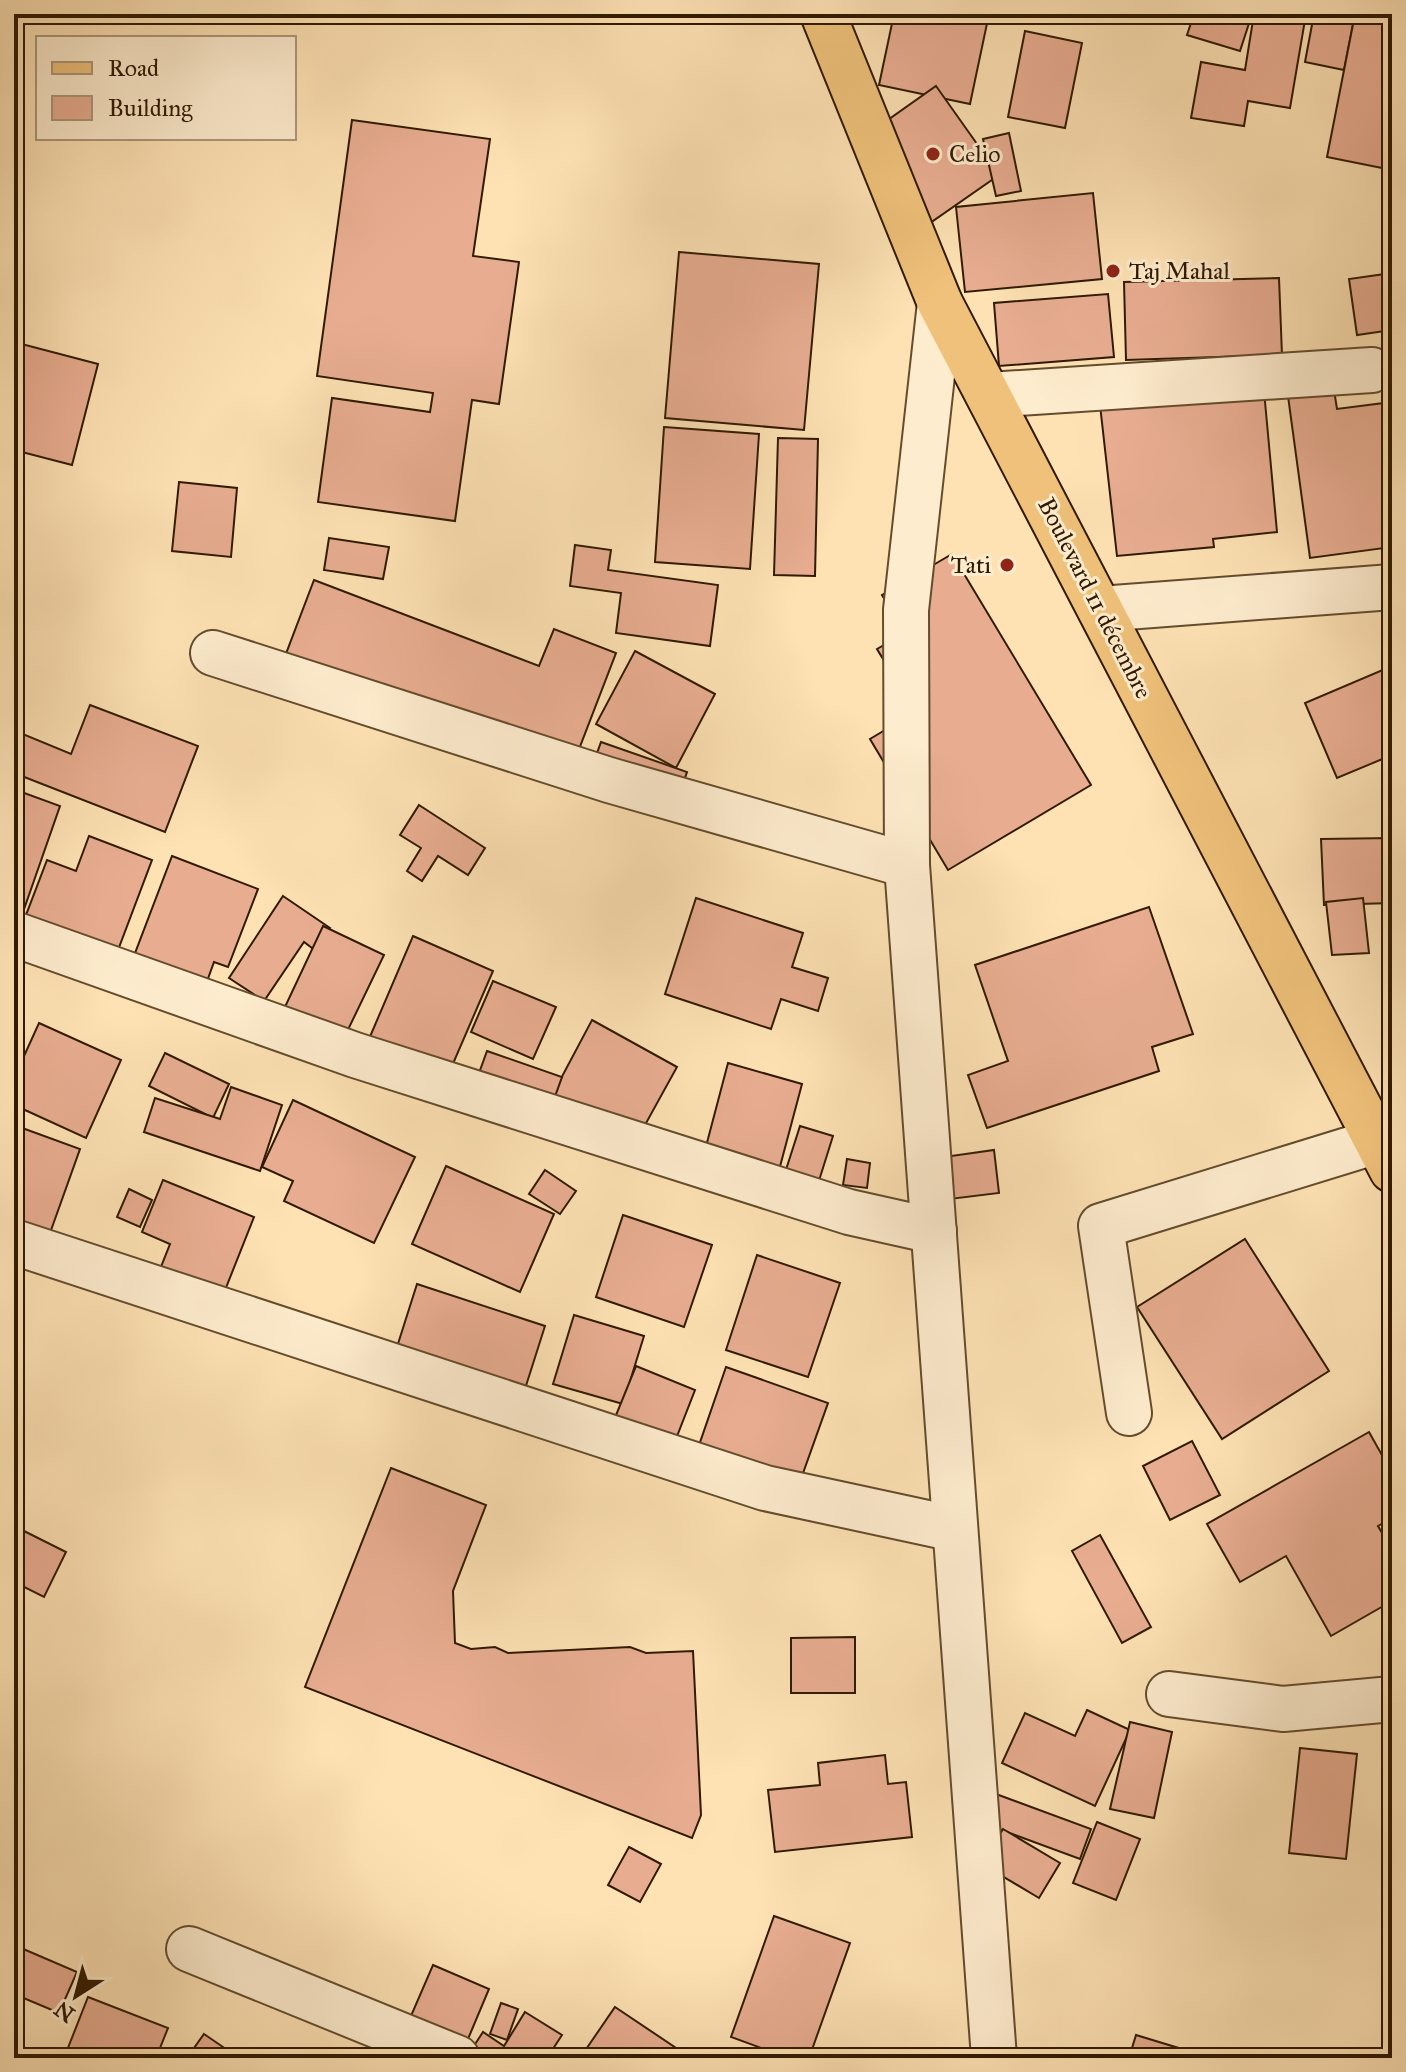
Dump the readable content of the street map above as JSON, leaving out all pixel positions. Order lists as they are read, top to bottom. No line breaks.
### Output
{"streets":{"main road":["Boulevard 11 décembre"]},"places":["Celio","Taj Mahal","Tati"],"legend":["Road","Building"],"north":"bottom left"}
